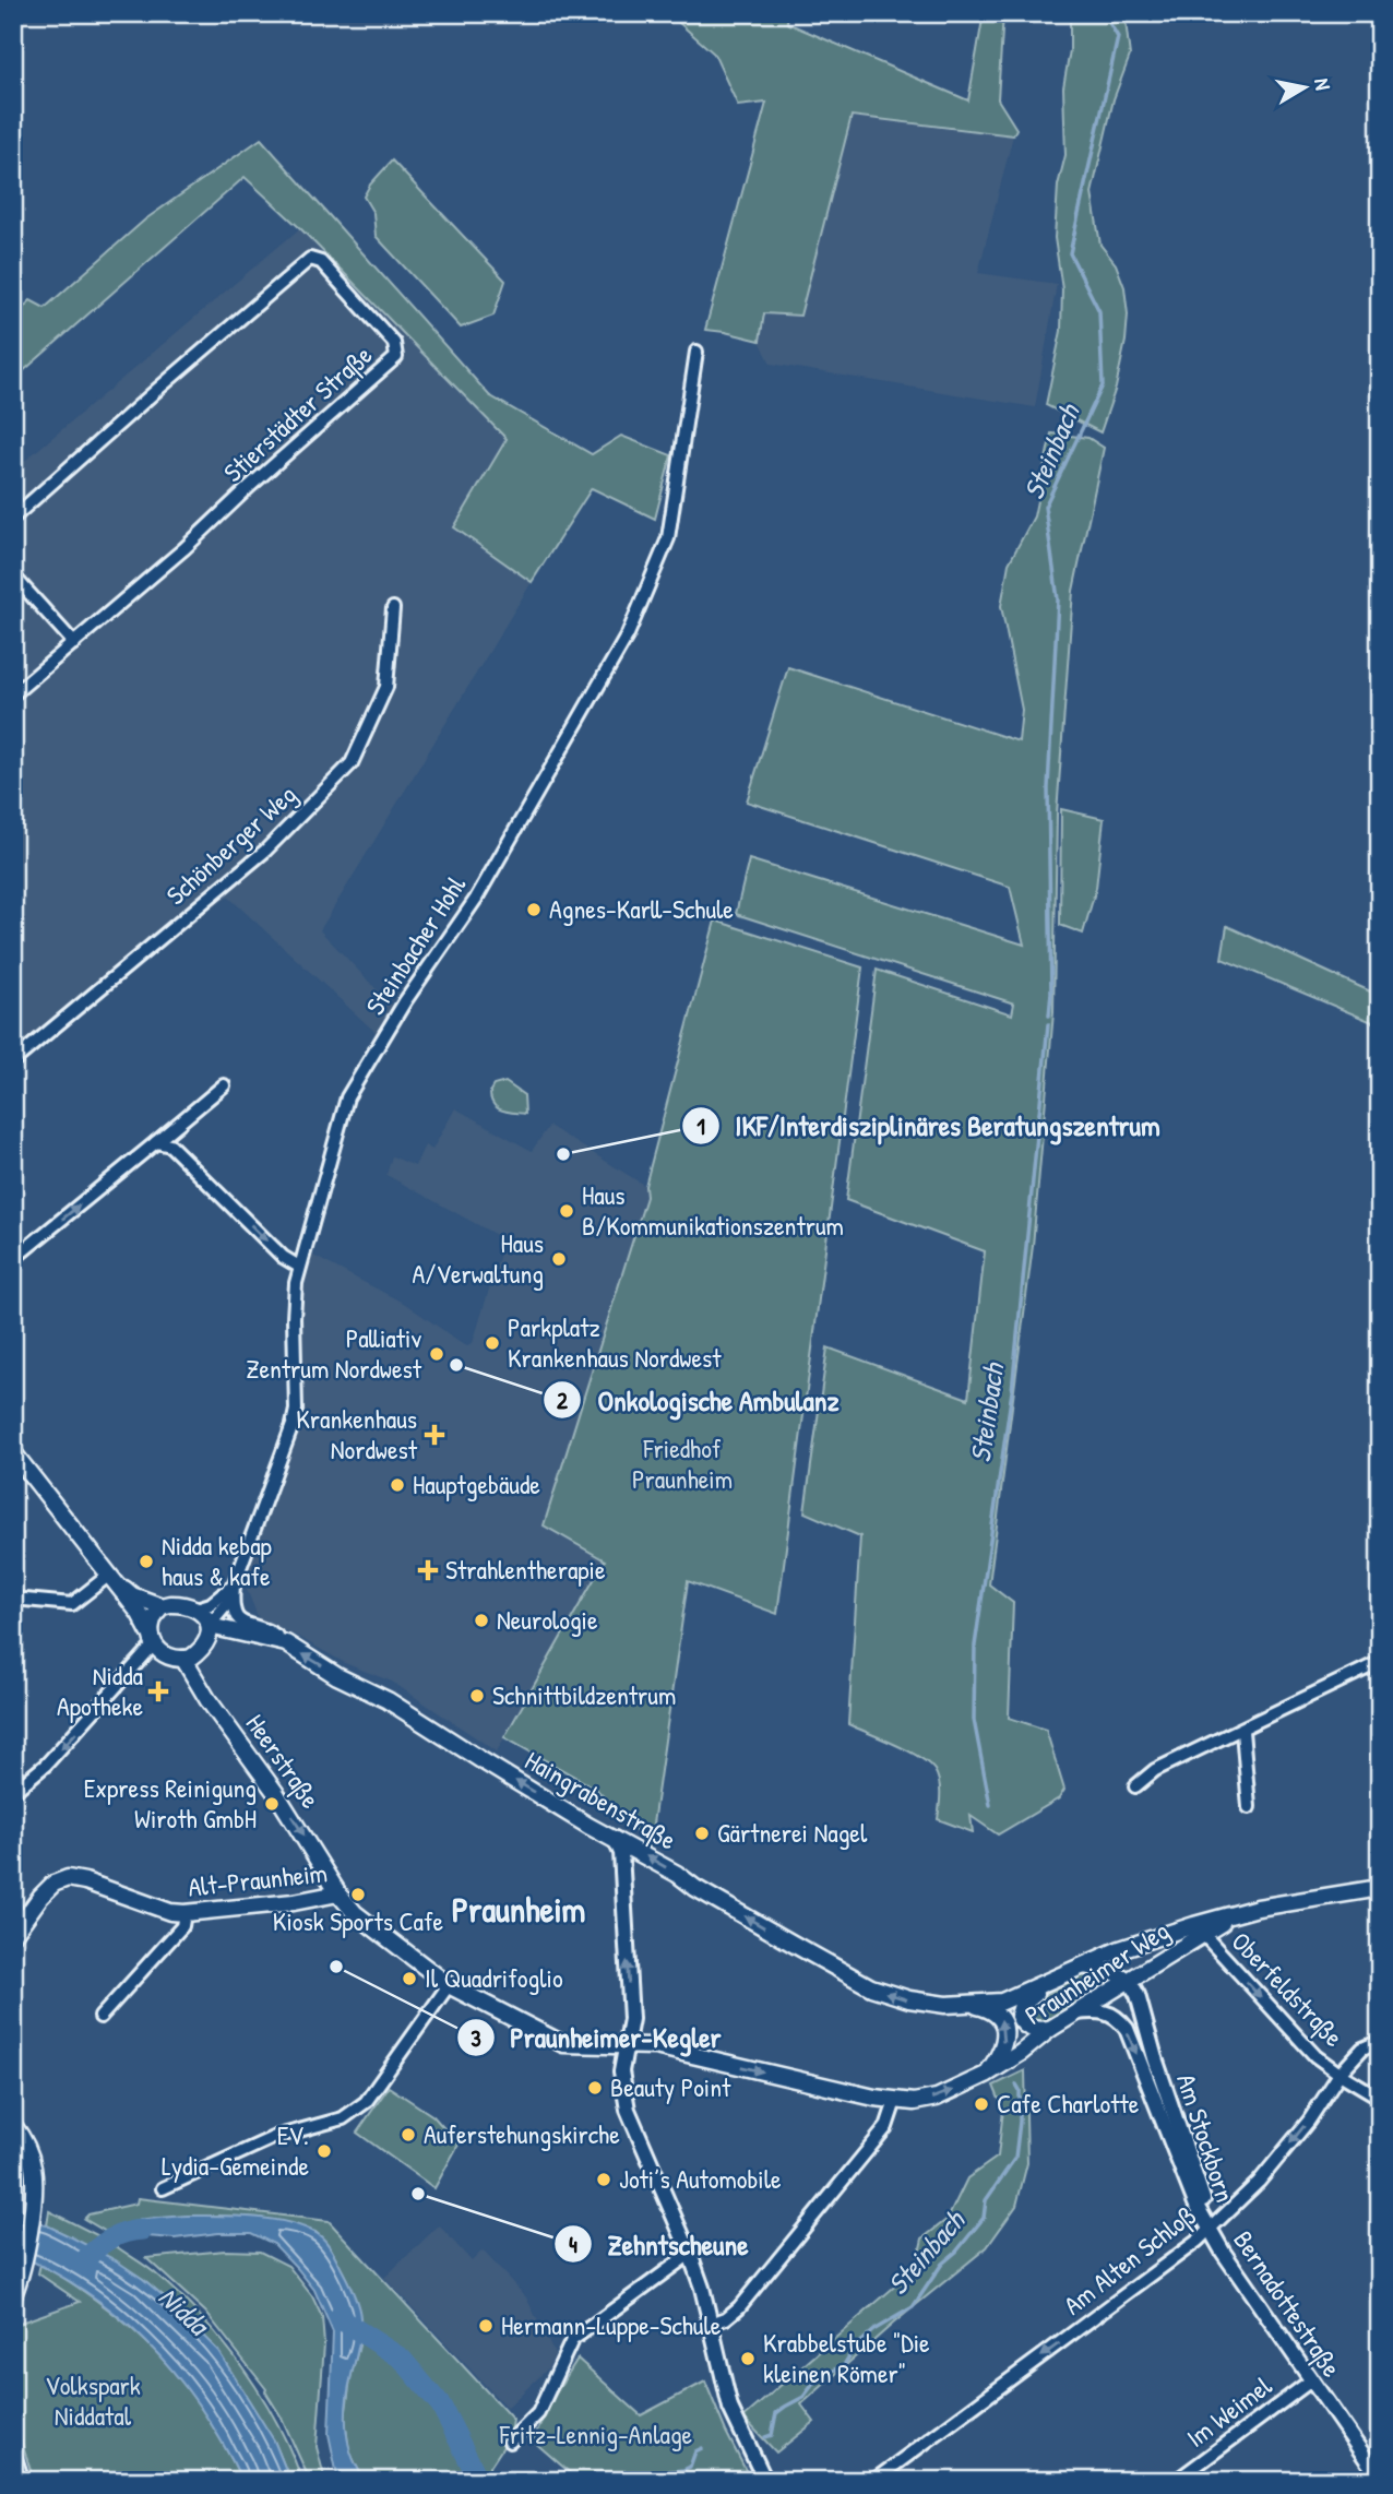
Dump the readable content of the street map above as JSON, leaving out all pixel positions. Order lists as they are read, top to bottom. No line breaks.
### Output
{"streets":{"main road":["Heerstraße","Haingrabenstraße","Alt-Praunheim","Praunheimer Weg"],"street":["Stierstädter Straße","Schönberger Weg","Steinbacher Hohl","Oberfeldstraße","Am Stockborn","Am Alten Schloß","Bernadottestraße","Im Weimel"]},"crossings":[["Steinbacher Hohl","Heerstraße"],["Steinbacher Hohl","Haingrabenstraße"],["Heerstraße","Haingrabenstraße"],["Heerstraße","Alt-Praunheim"],["Haingrabenstraße","Praunheimer Weg"],["Alt-Praunheim","Praunheimer Weg"],["Praunheimer Weg","Oberfeldstraße"],["Praunheimer Weg","Am Stockborn"],["Oberfeldstraße","Am Alten Schloß"],["Am Stockborn","Am Alten Schloß"],["Am Stockborn","Bernadottestraße"],["Am Alten Schloß","Bernadottestraße"],["Bernadottestraße","Im Weimel"]],"one_way":["Heerstraße","Haingrabenstraße","Oberfeldstraße","Am Alten Schloß"],"districts":["Praunheim"],"water":["Steinbach","Nidda"],"parks":["Friedhof Praunheim","Volkspark Niddatal","Fritz-Lennig-Anlage"],"places":{"other":["Agnes-Karll-Schule","IKF/Interdisziplinäres Beratungszentrum","Haus B/Kommunikationszentrum","Haus A/Verwaltung","Parkplatz Krankenhaus Nordwest","Palliativ Zentrum Nordwest","Onkologische Ambulanz","Hauptgebäude","Nidda kebap haus & kafe","Neurologie","Schnittbildzentrum","Express Reinigung Wiroth GmbH","Gärtnerei Nagel","Kiosk Sports Cafe","Praunheimer-Kegler","Il Quadrifoglio","Beauty Point","Cafe Charlotte","Auferstehungskirche","EV. Lydia-Gemeinde","Joti’s Automobile","Zehntscheune","Hermann-Luppe-Schule","Krabbelstube \"Die kleinen Römer\""],"health":["Krankenhaus Nordwest","Strahlentherapie","Nidda Apotheke"]},"north":"right"}
